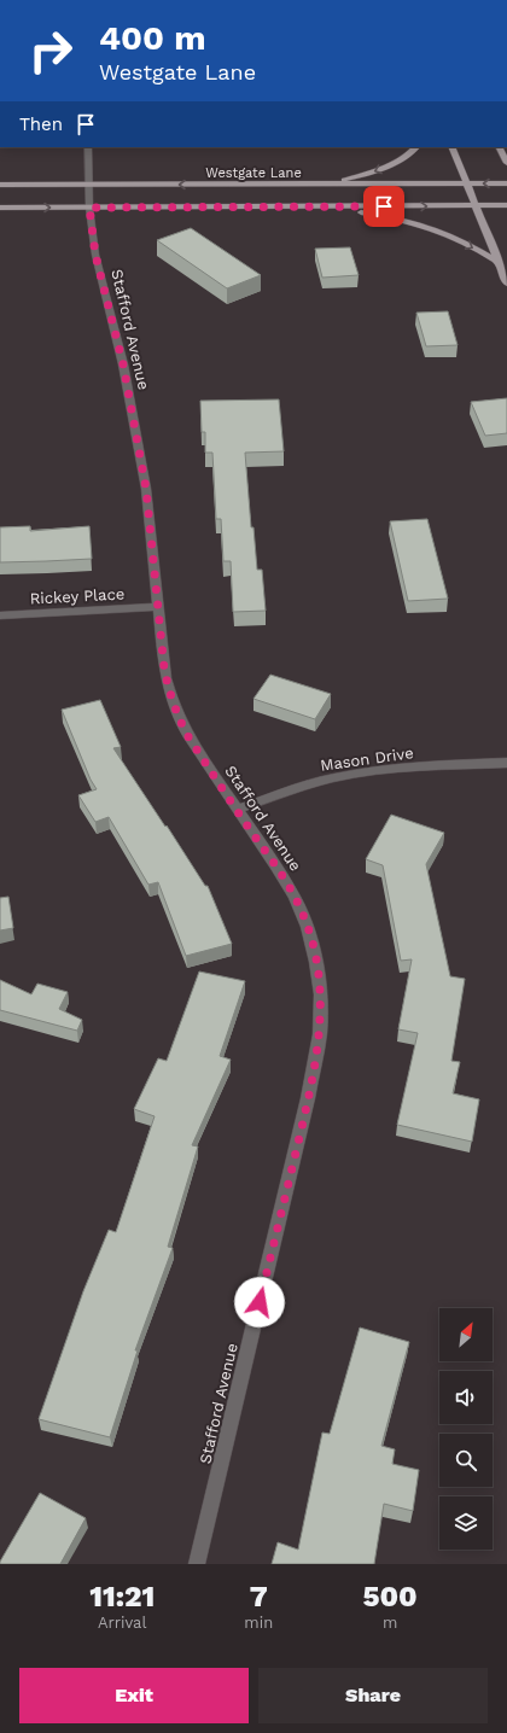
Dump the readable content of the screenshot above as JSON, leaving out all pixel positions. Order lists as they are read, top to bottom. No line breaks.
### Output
{"streets":{"main road":["Westgate Lane"],"street":["Stafford Avenue","Rickey Place","Mason Drive"]},"crossings":[["Westgate Lane","Stafford Avenue"],["Stafford Avenue","Rickey Place"],["Stafford Avenue","Mason Drive"]],"north":"top right","page":{"turn":["400 m","Westgate Lane"],"then":"Then","eta":["11:21","Arrival","7","min","500","m"],"buttons":["Exit","Share"]}}
